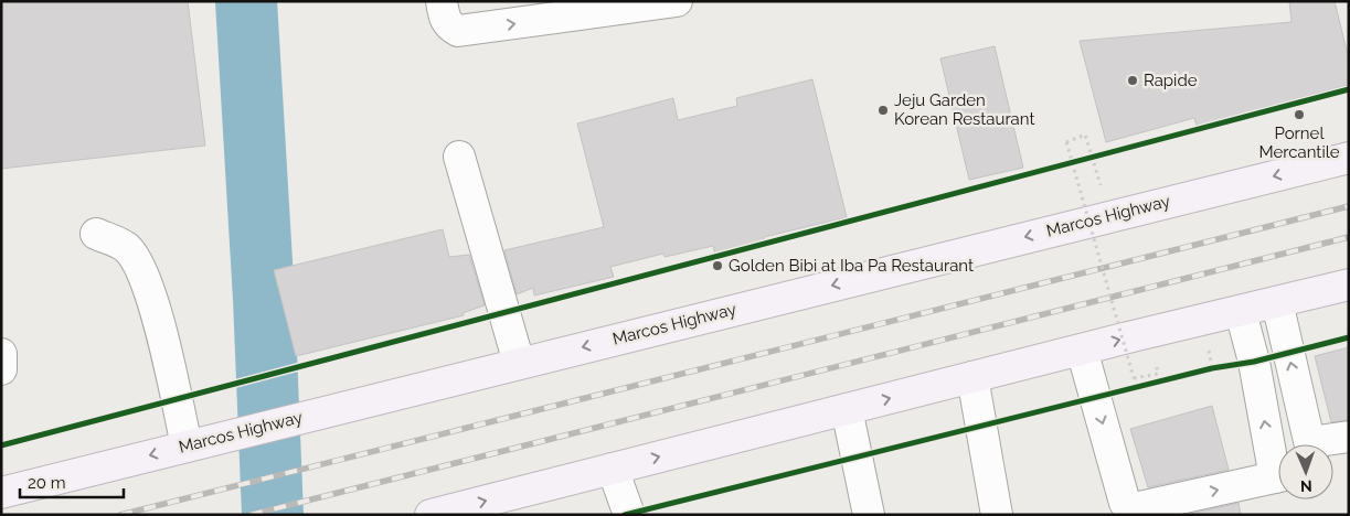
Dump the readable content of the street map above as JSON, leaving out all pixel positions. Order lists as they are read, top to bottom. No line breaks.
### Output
{"streets":{"main road":["Marcos Highway"]},"places":["Rapide","Jeju Garden Korean Restaurant","Pornel Mercantile","Golden Bibi at Iba Pa Restaurant"],"scale_bar":"20 m","north":"bottom"}
